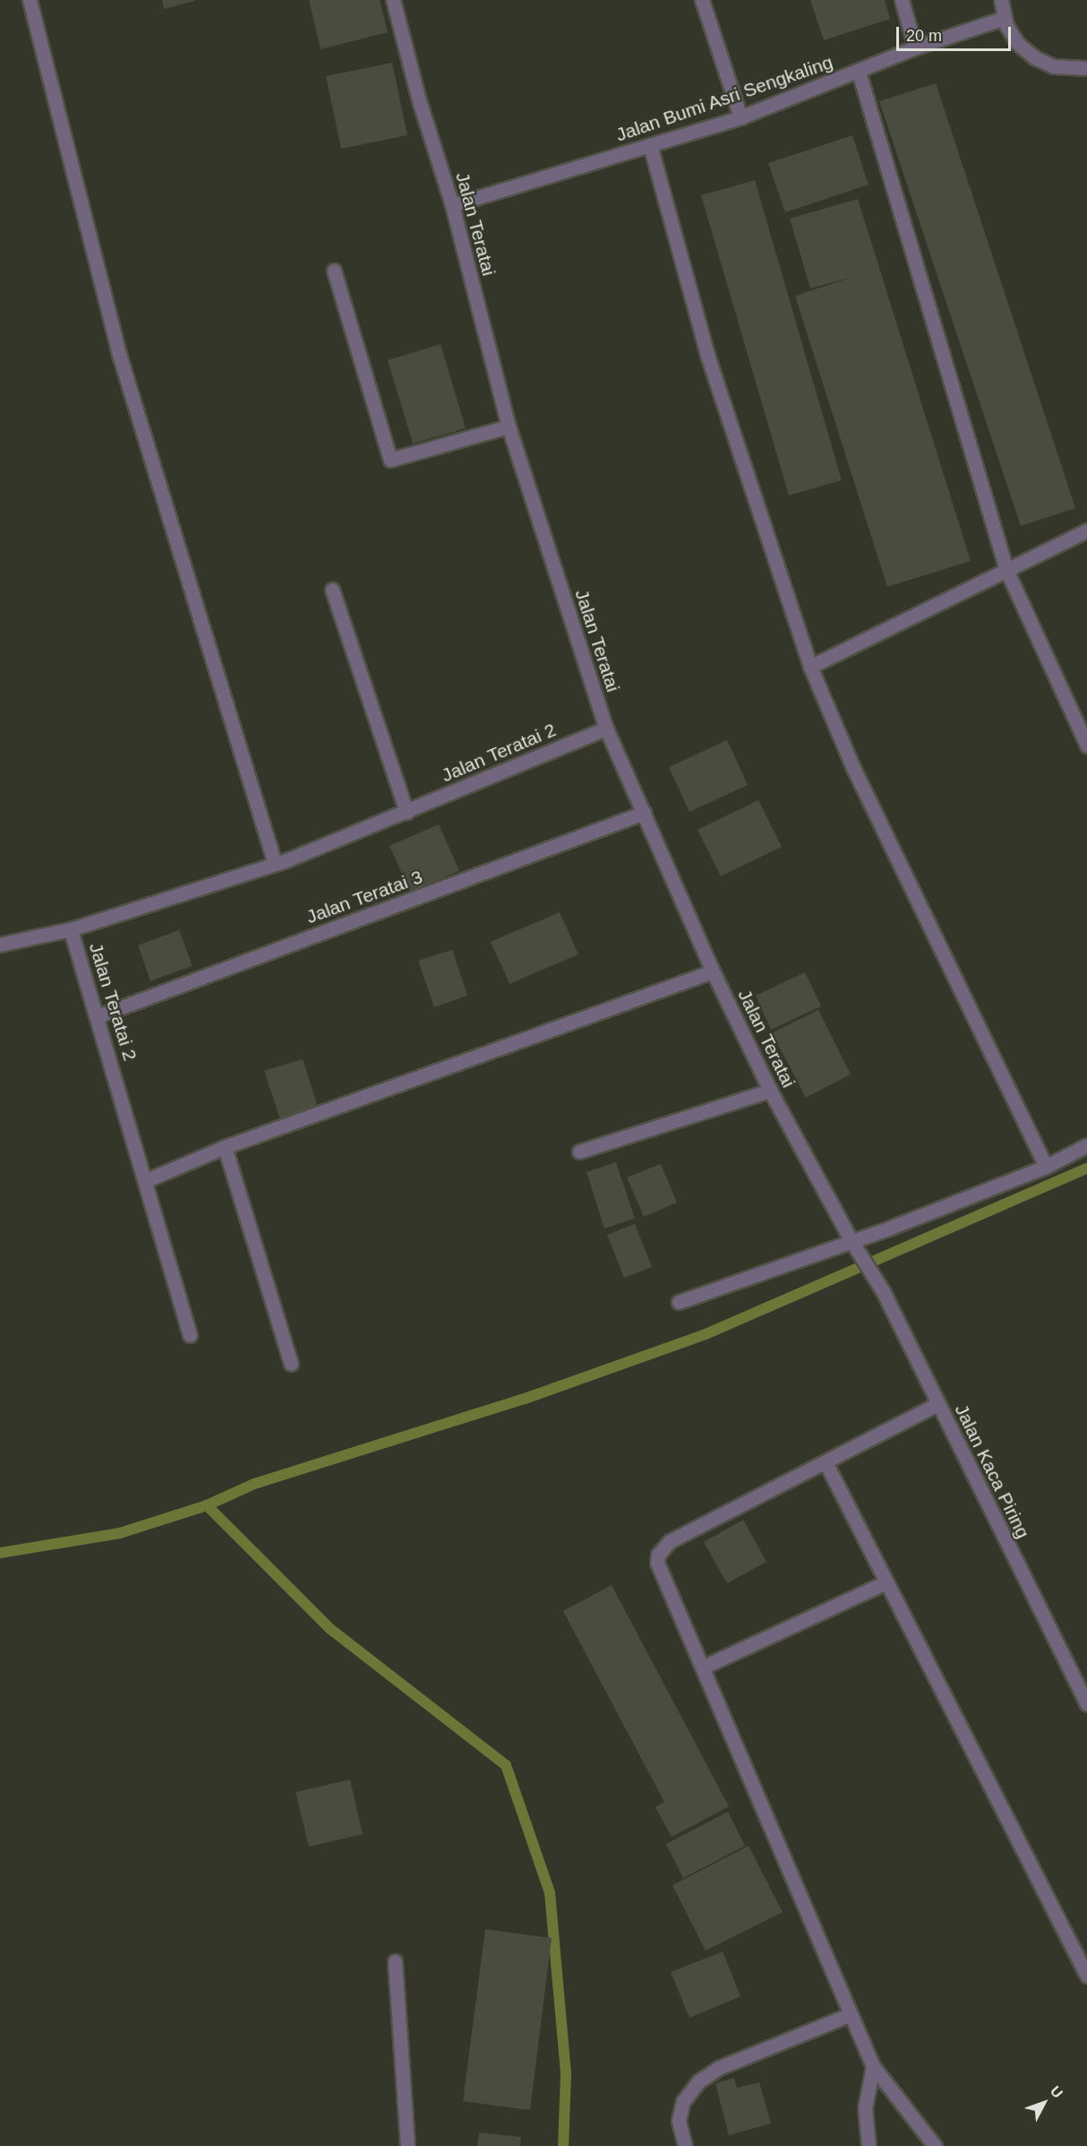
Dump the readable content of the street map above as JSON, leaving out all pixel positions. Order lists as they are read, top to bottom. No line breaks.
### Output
{"streets":{"street":["Jalan Bumi Asri Sengkaling","Jalan Teratai","Jalan Teratai 2","Jalan Teratai 3","Jalan Kaca Piring"]},"crossings":[["Jalan Bumi Asri Sengkaling","Jalan Teratai"],["Jalan Teratai","Jalan Teratai 2"],["Jalan Teratai","Jalan Teratai 3"],["Jalan Teratai","Jalan Kaca Piring"],["Jalan Teratai 2","Jalan Teratai 3"]],"scale_bar":"20 m","north":"top right"}
